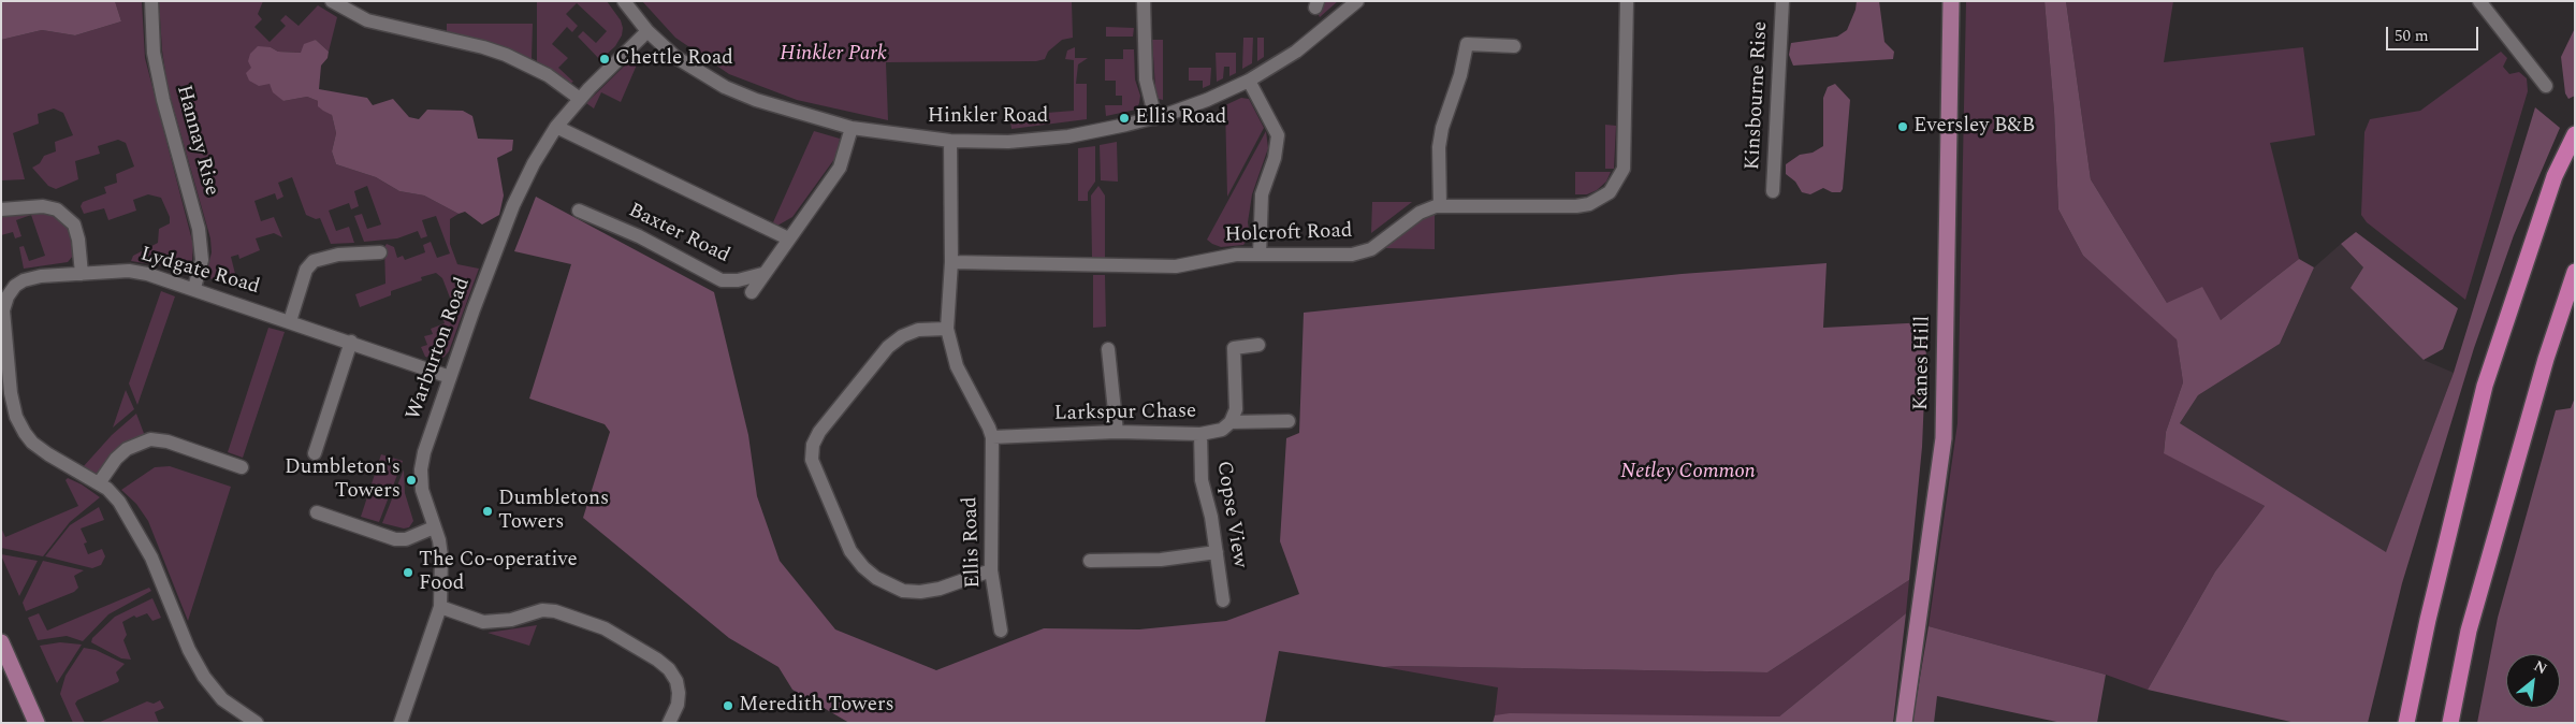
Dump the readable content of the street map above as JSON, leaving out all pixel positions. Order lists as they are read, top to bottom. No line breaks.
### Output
{"streets":{"main road":["Kanes Hill"],"street":["Kinsbourne Rise","Hinkler Road","Hannay Rise","Baxter Road","Holcroft Road","Lydgate Road","Warburton Road","Larkspur Chase","Copse View","Ellis Road"]},"crossings":[["Hinkler Road","Warburton Road"],["Hinkler Road","Ellis Road"],["Hannay Rise","Lydgate Road"],["Holcroft Road","Ellis Road"],["Lydgate Road","Warburton Road"],["Larkspur Chase","Copse View"],["Larkspur Chase","Ellis Road"]],"parks":["Hinkler Park","Netley Common"],"places":["Chettle Road","Ellis Road","Eversley B&B","Dumbleton's Towers","Dumbletons Towers","The Co-operative Food","Meredith Towers"],"scale_bar":"50 m","north":"top right"}
